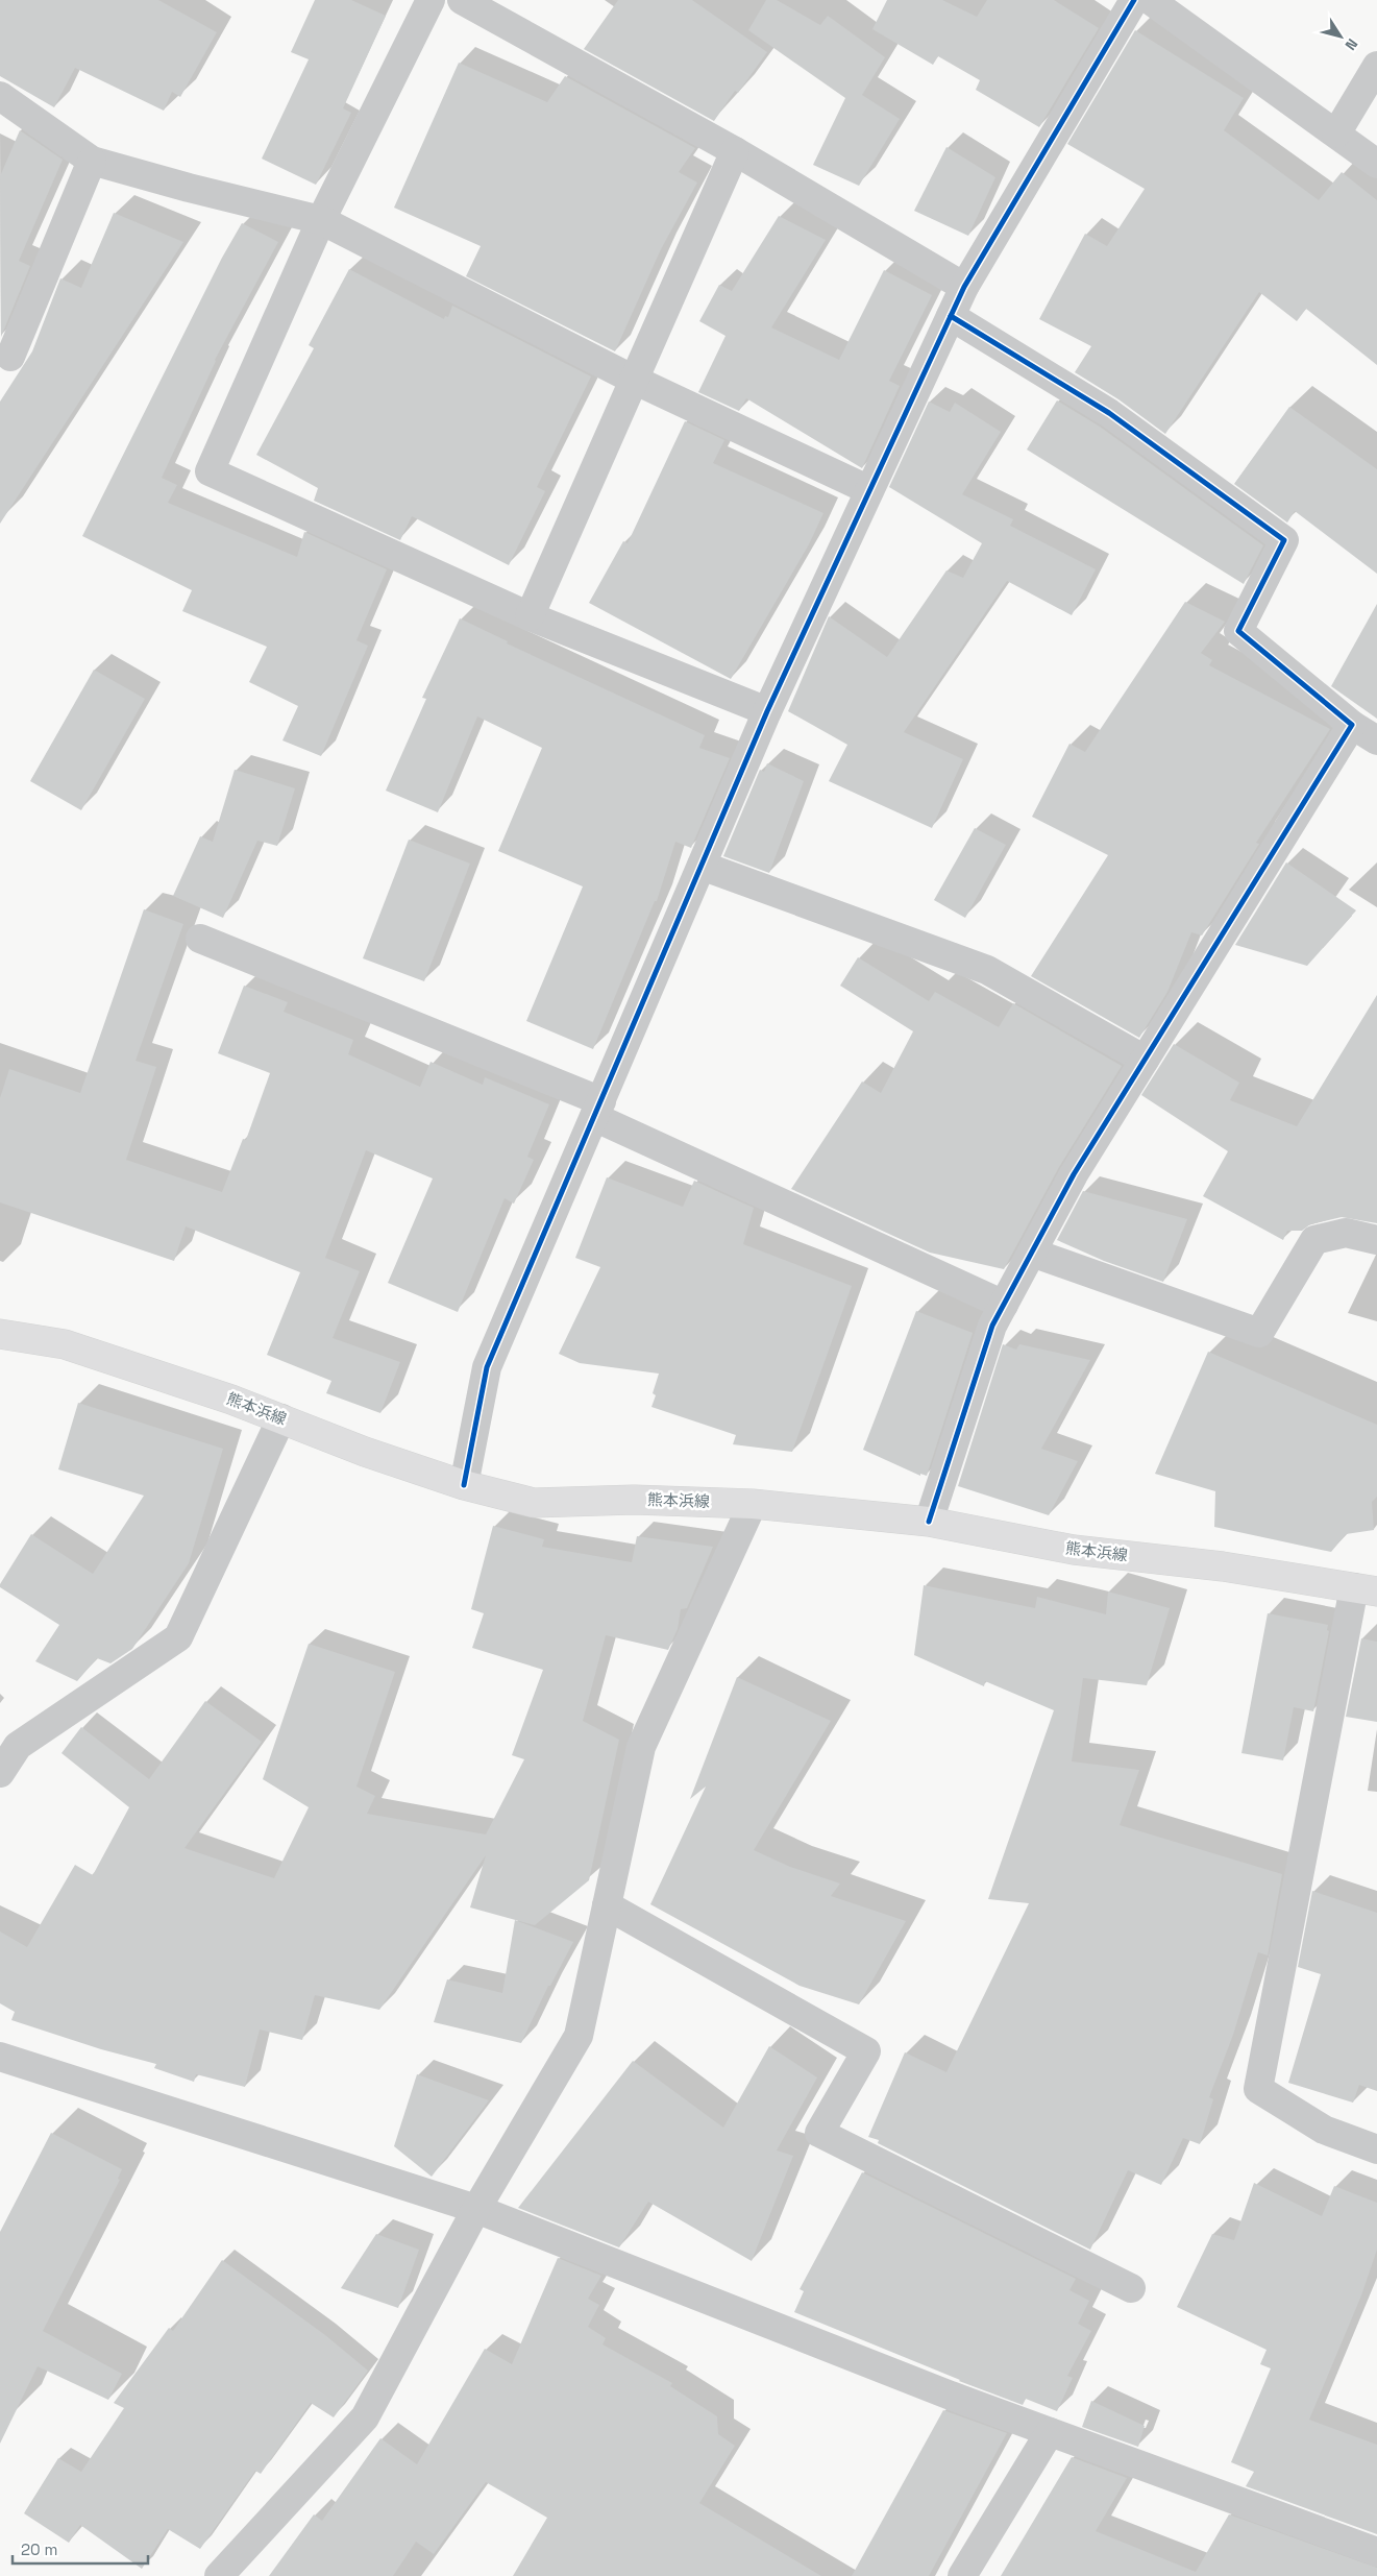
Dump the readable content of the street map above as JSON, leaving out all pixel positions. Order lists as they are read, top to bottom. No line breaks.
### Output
{"streets":{"main road":["熊本浜線"]},"scale_bar":"20 m","north":"bottom right"}
